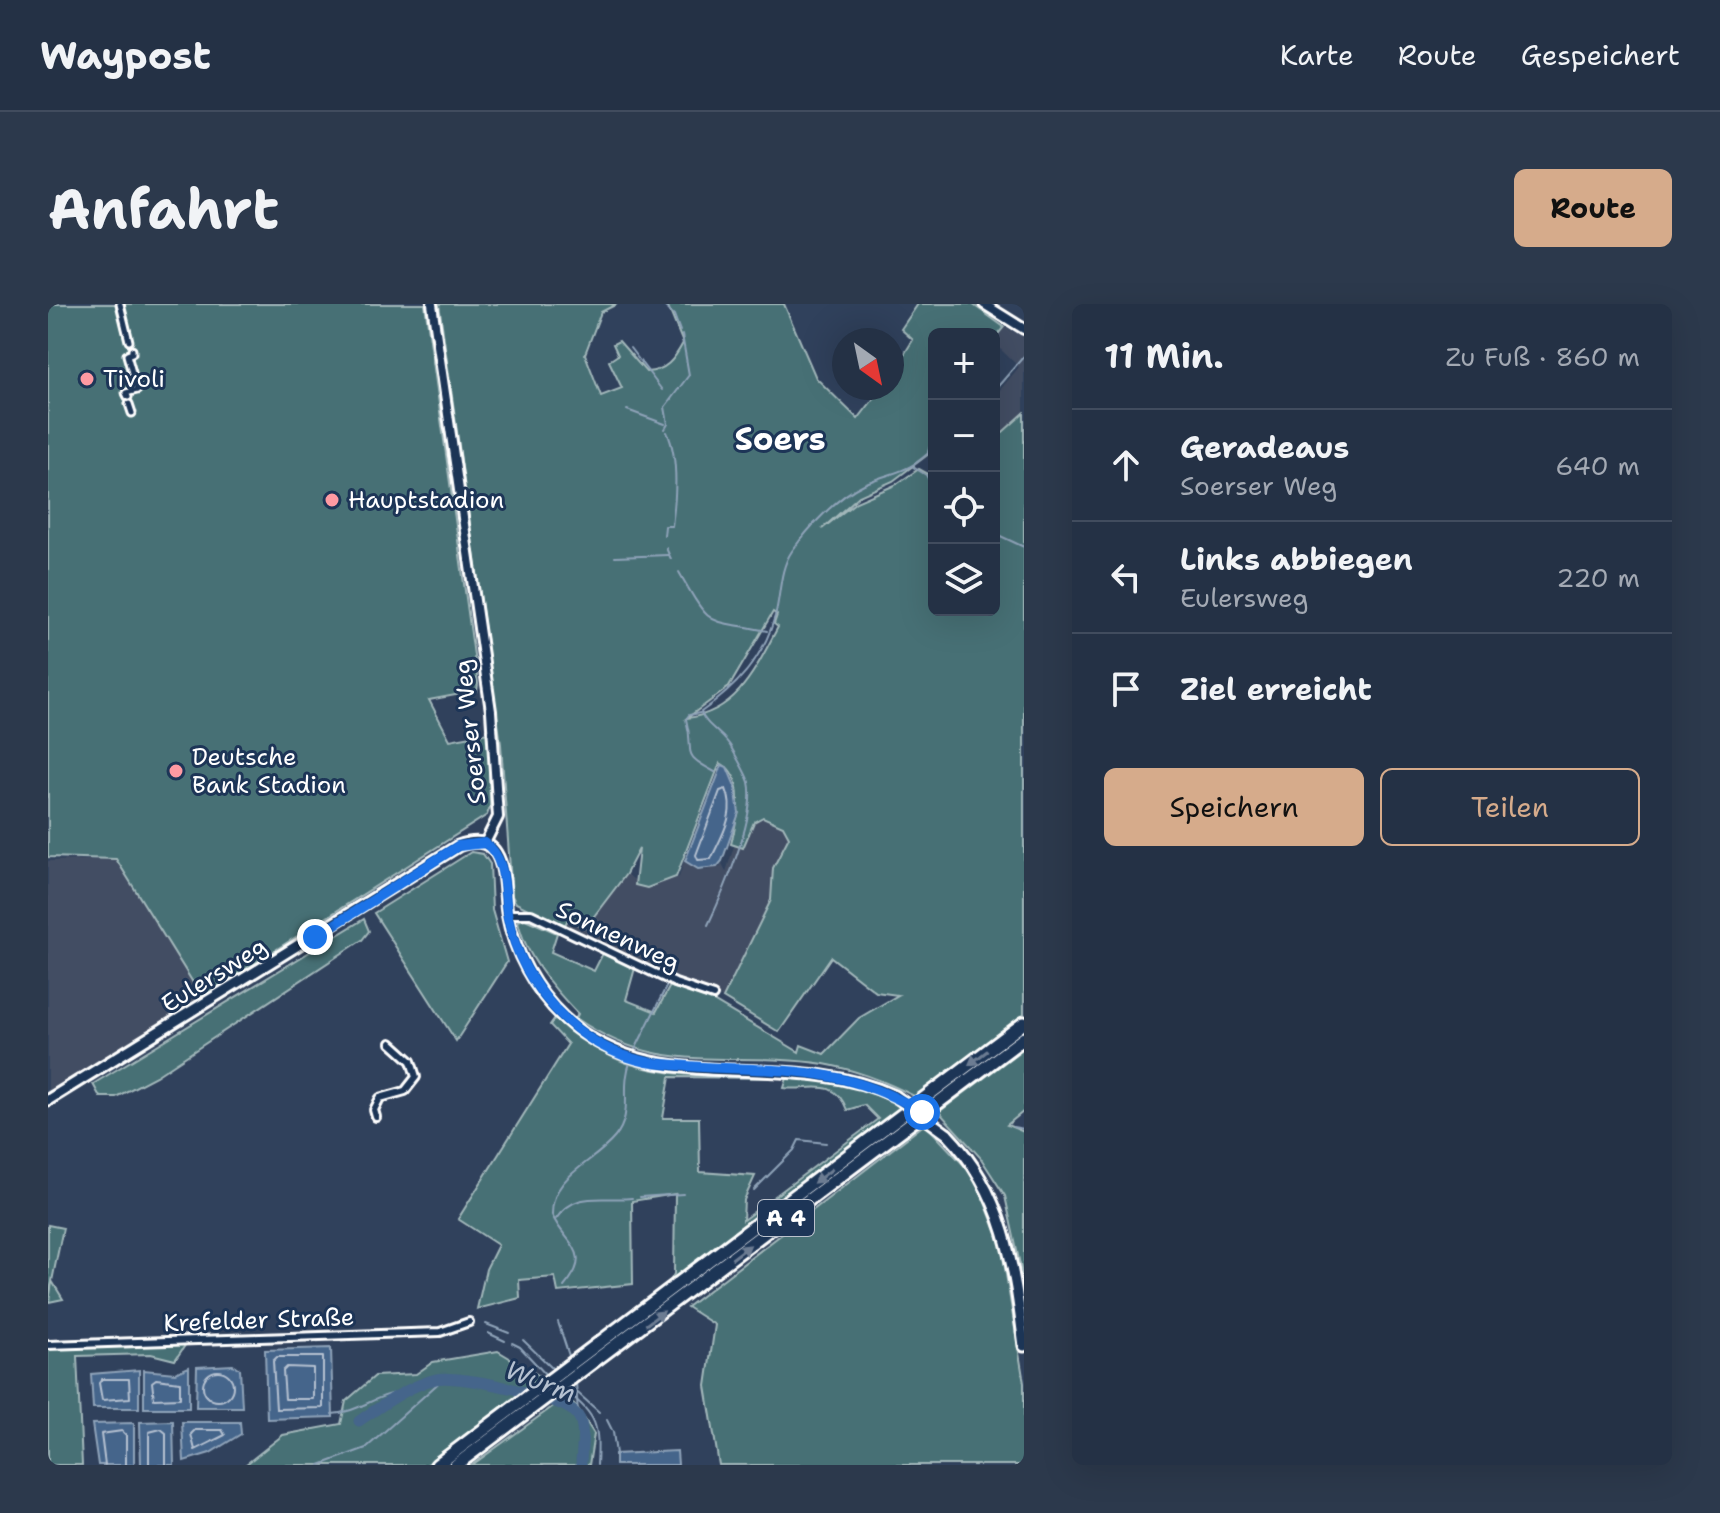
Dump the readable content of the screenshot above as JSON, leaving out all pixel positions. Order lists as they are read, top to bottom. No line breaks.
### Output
{"streets":{"highway":["A 4"],"main road":["Eulersweg"],"street":["Soerser Weg","Sonnenweg","Krefelder Straße"]},"crossings":[["Soerser Weg","Eulersweg"]],"districts":["Soers"],"water":["Wurm"],"places":["Tivoli","Hauptstadion","Deutsche Bank Stadion"],"north":"bottom right","page":{"header":"Waypost","nav":["Karte","Route","Gespeichert"],"buttons":["Route",["Speichern","Teilen"]],"title":"Anfahrt","heading":["11 Min.","Zu Fuß · 860 m"],"map_buttons":["+","−"],"list":[["Geradeaus","Soerser Weg","640 m"],["Links abbiegen","Eulersweg","220 m"],"Ziel erreicht"]}}
